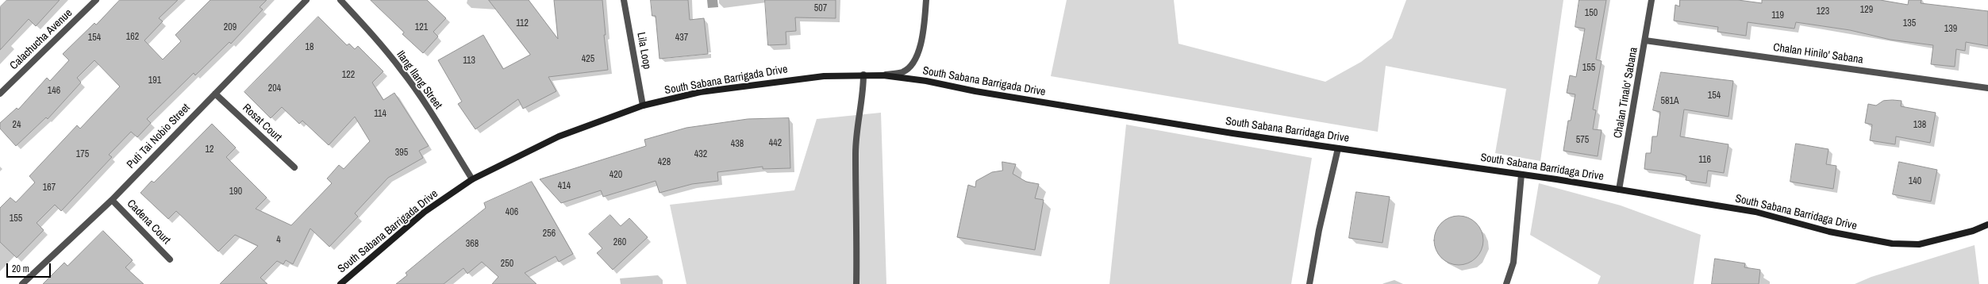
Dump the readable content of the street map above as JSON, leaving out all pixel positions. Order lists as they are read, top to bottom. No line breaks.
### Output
{"streets":{"main road":["South Sabana Barrigada Drive","South Sabana Barridaga Drive"],"street":["Calachucha Avenue","Lila Loop","Chalan Hinilo' Sabana","Ilang Ilang Street","Chalan Tinalo' Sabana","Rosat Court","Puti Tai Nobio Street","Cadena Court"]},"crossings":[["Lila Loop","South Sabana Barrigada Drive"],["Chalan Hinilo' Sabana","Chalan Tinalo' Sabana"],["Ilang Ilang Street","South Sabana Barrigada Drive"],["South Sabana Barrigada Drive","South Sabana Barridaga Drive"],["Chalan Tinalo' Sabana","South Sabana Barridaga Drive"],["Rosat Court","Puti Tai Nobio Street"],["Puti Tai Nobio Street","Cadena Court"]],"house_numbers":["507","129","123","150","119","112","135","209","121","139","162","154","437","18","425","113","155","122","191","204","146","154","581A","114","24","138","575","442","438","12","395","175","432","116","428","420","140","414","167","190","406","155","256","4","260","368","250"],"scale_bar":"20 m"}
